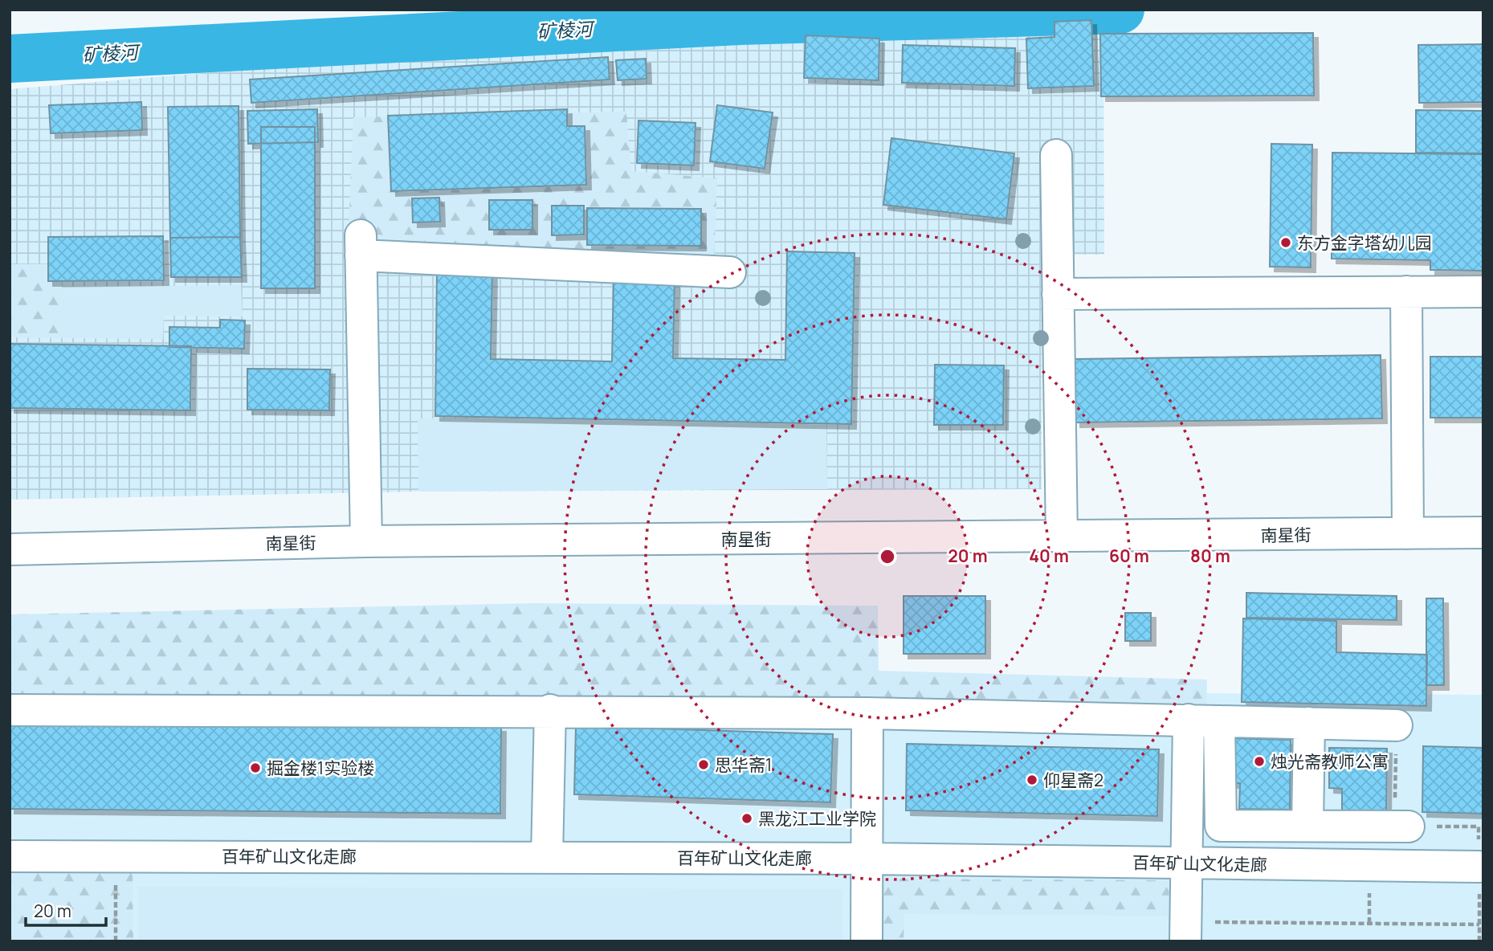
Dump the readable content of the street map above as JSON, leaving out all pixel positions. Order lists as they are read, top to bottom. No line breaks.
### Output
{"streets":{"street":["南星街","百年矿山文化走廊"]},"water":["矿棱河"],"places":["东方金字塔幼儿园","烛光斋教师公寓","思华斋1","掘金楼1实验楼","仰星斋2","黑龙江工业学院"],"scale_bar":"20 m","rings":["20 m","40 m","60 m","80 m"]}
